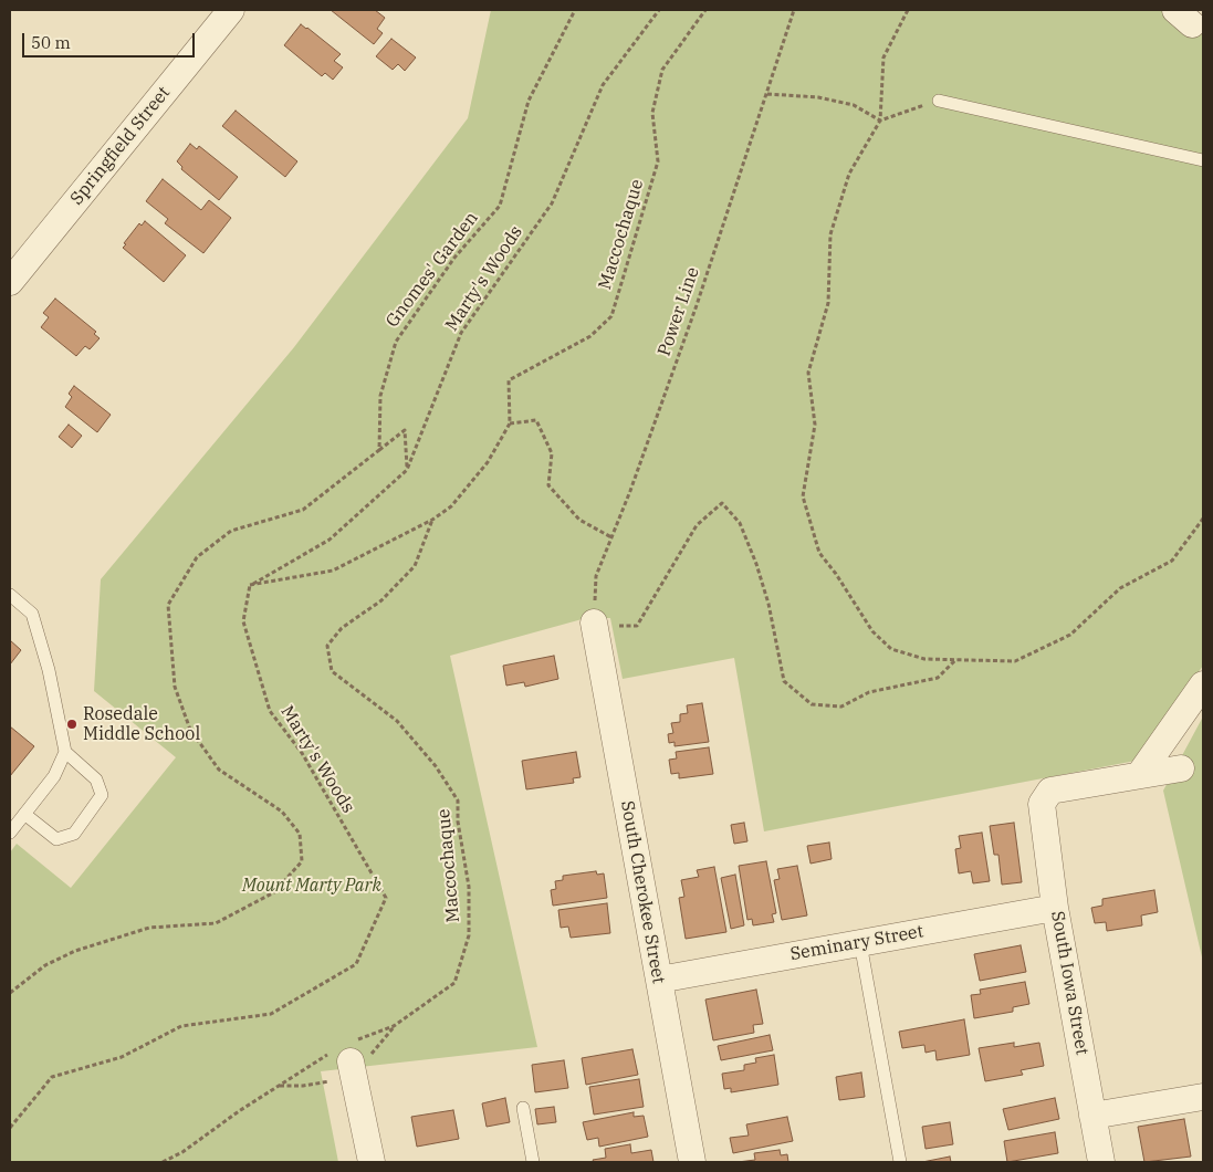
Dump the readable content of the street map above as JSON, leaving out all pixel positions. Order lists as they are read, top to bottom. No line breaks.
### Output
{"streets":{"street":["Springfield Street","South Cherokee Street","Seminary Street","South Iowa Street"],"path":["Maccochaque","Gnomes' Garden","Marty's Woods","Power Line"]},"crossings":[["Power Line","South Cherokee Street"],["South Cherokee Street","Seminary Street"],["Seminary Street","South Iowa Street"]],"parks":["Mount Marty Park"],"places":["Rosedale Middle School"],"scale_bar":"50 m"}
